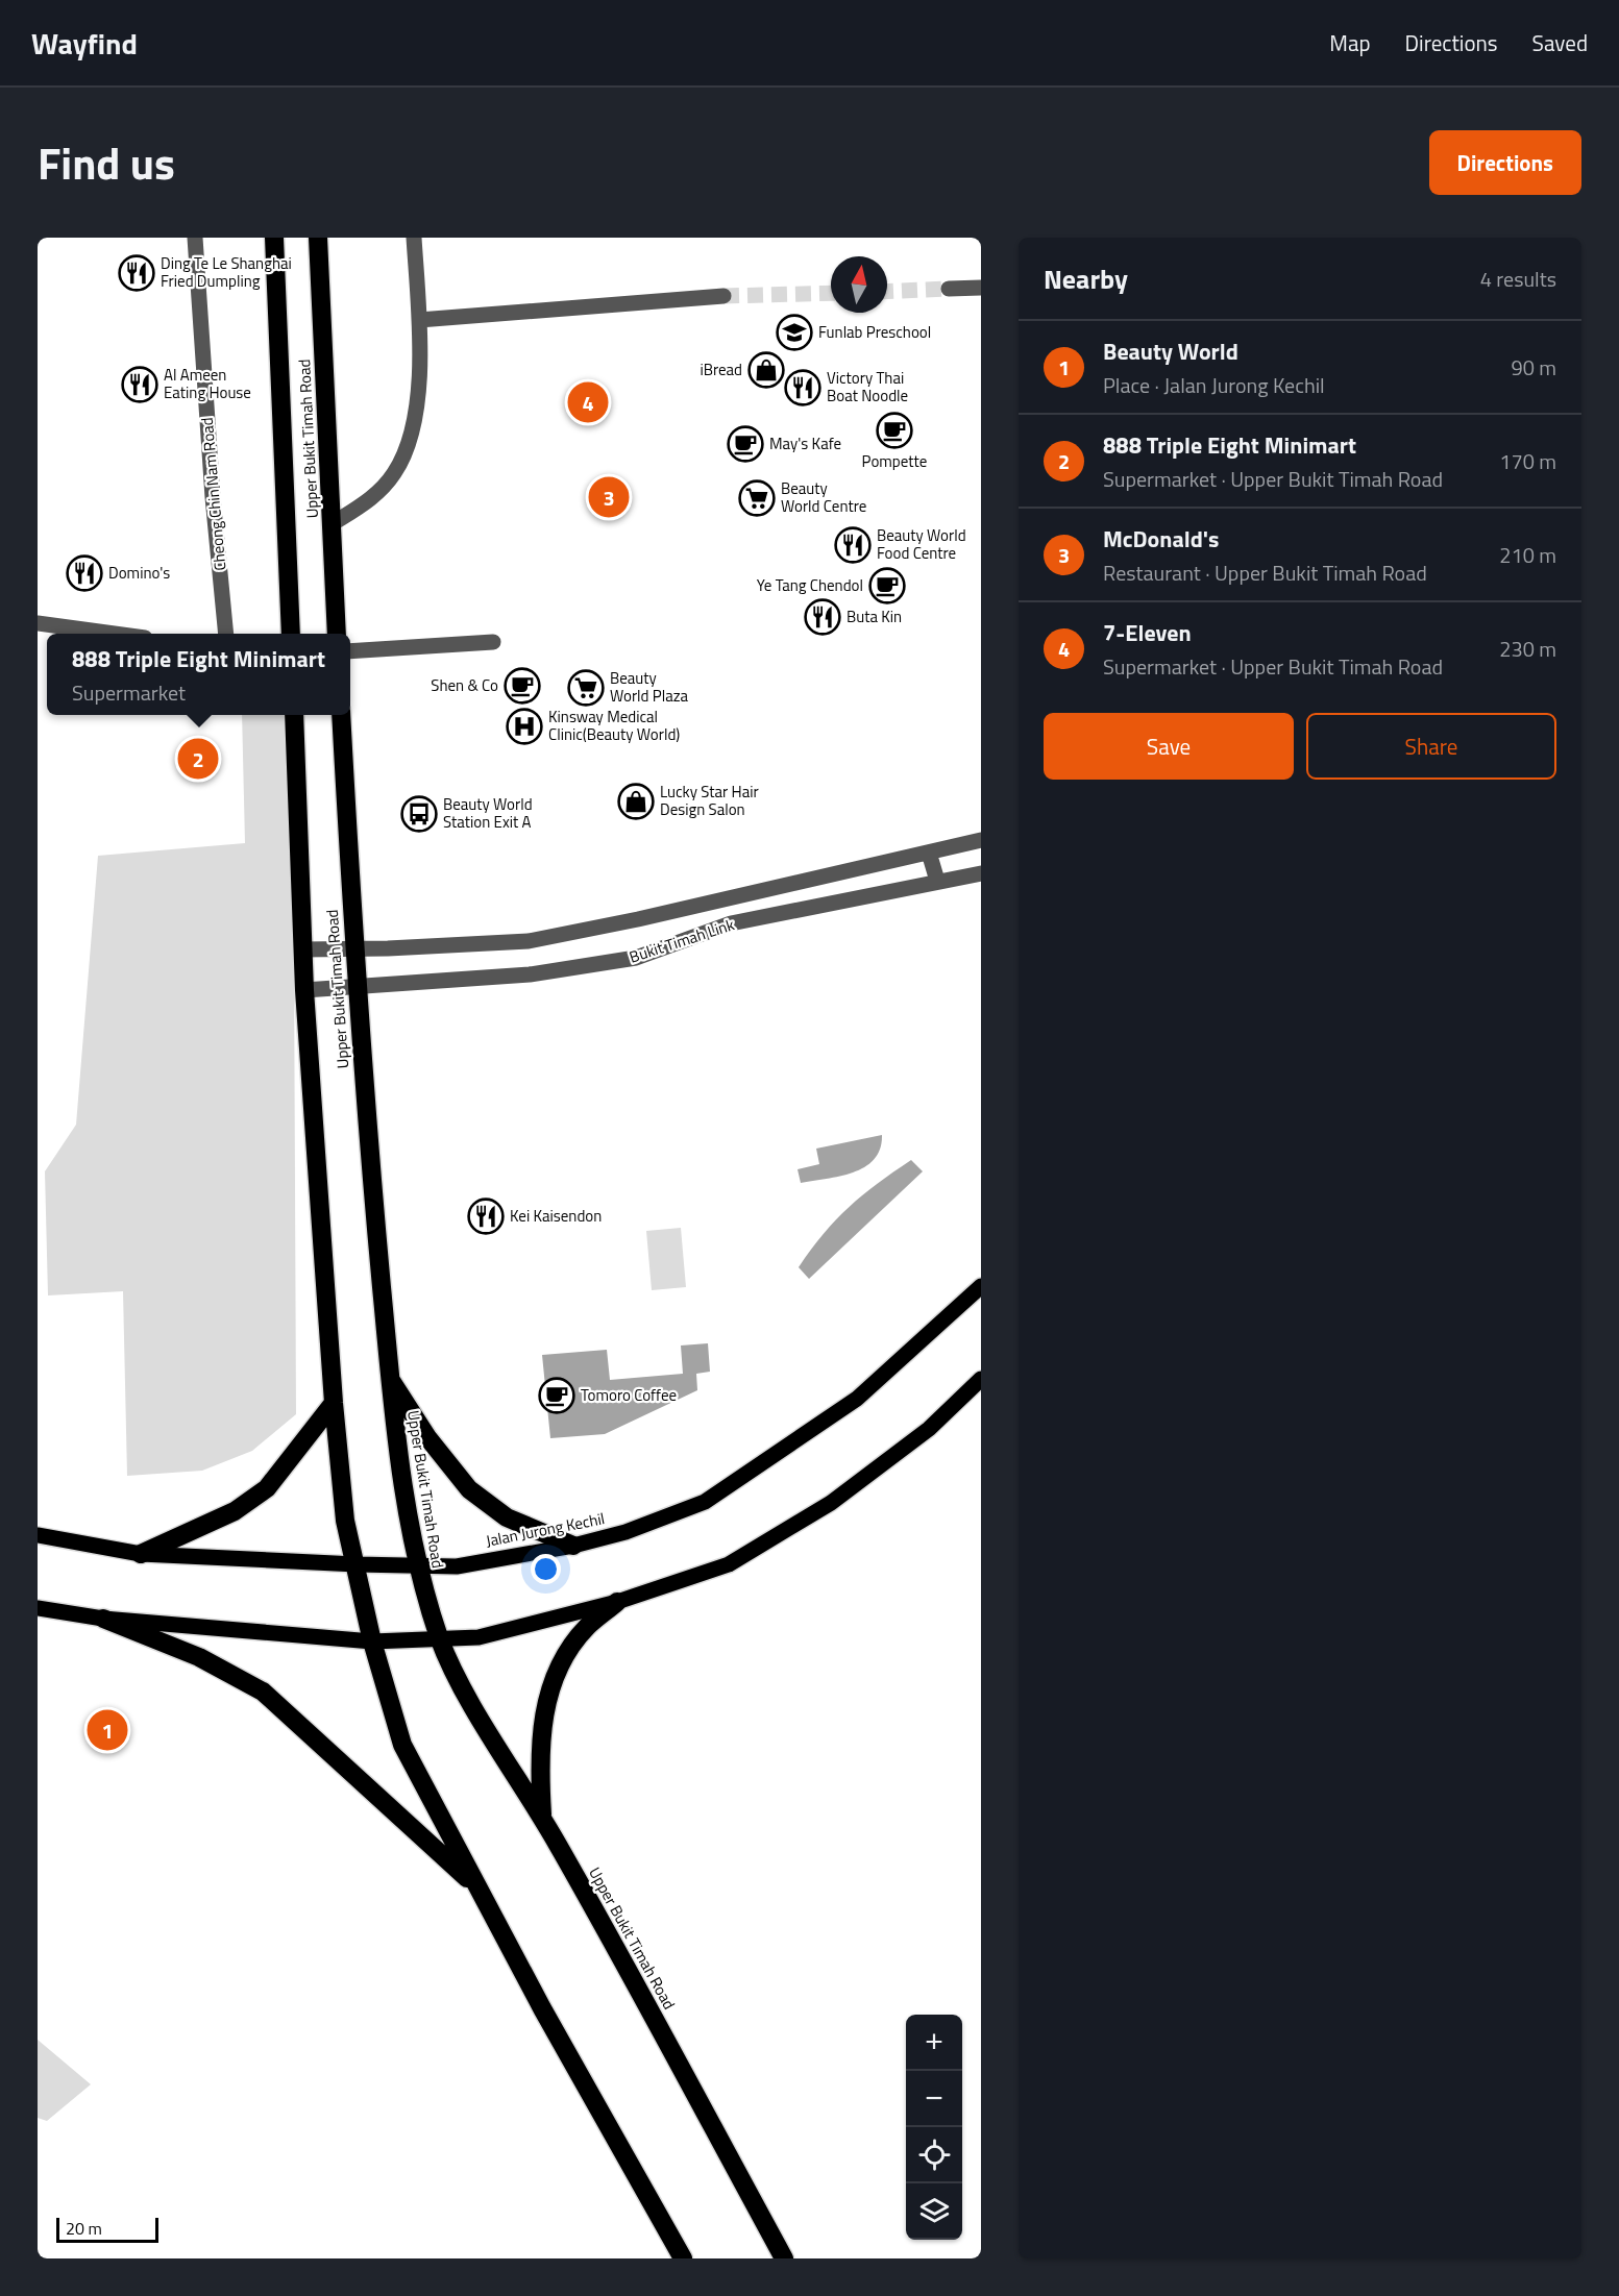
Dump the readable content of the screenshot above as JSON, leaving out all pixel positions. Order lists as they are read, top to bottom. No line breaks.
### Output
{"streets":{"highway":["Upper Bukit Timah Road"],"main road":["Jalan Jurong Kechil"],"street":["Cheong Chin Nam Road","Bukit Timah Link"]},"crossings":[["Upper Bukit Timah Road","Bukit Timah Link"],["Upper Bukit Timah Road","Jalan Jurong Kechil"]],"places":{"restaurant":["Ding Te Le Shanghai Fried Dumpling","Al Ameen Eating House","Victory Thai Boat Noodle","Beauty World Food Centre","Domino's","Buta Kin","Kei Kaisendon"],"school or university":["Funlab Preschool"],"shop":["iBread","Lucky Star Hair Design Salon"],"cafe":["Pompette","May's Kafe","Ye Tang Chendol","Shen & Co","Tomoro Coffee"],"supermarket":["Beauty World Centre","Beauty World Plaza"],"hospital":["Kinsway Medical Clinic(Beauty World)"],"bus stop":["Beauty World Station Exit A"]},"scale_bar":"20 m","north":"top","page":{"header":"Wayfind","nav":["Map","Directions","Saved"],"title":"Find us","buttons":["Directions",["Save","Share"]],"heading":["Nearby","4 results"],"list":[{"mark":"1","name":"Beauty World","note":"Place · Jalan Jurong Kechil","value":"90 m"},{"mark":"2","name":"888 Triple Eight Minimart","note":"Supermarket · Upper Bukit Timah Road","value":"170 m"},{"mark":"3","name":"McDonald's","note":"Restaurant · Upper Bukit Timah Road","value":"210 m"},{"mark":"4","name":"7-Eleven","note":"Supermarket · Upper Bukit Timah Road","value":"230 m"}],"pins":["4","3","2","1"],"popup":["888 Triple Eight Minimart","Supermarket"],"map_buttons":["+","−"],"scale":"20 m"}}
